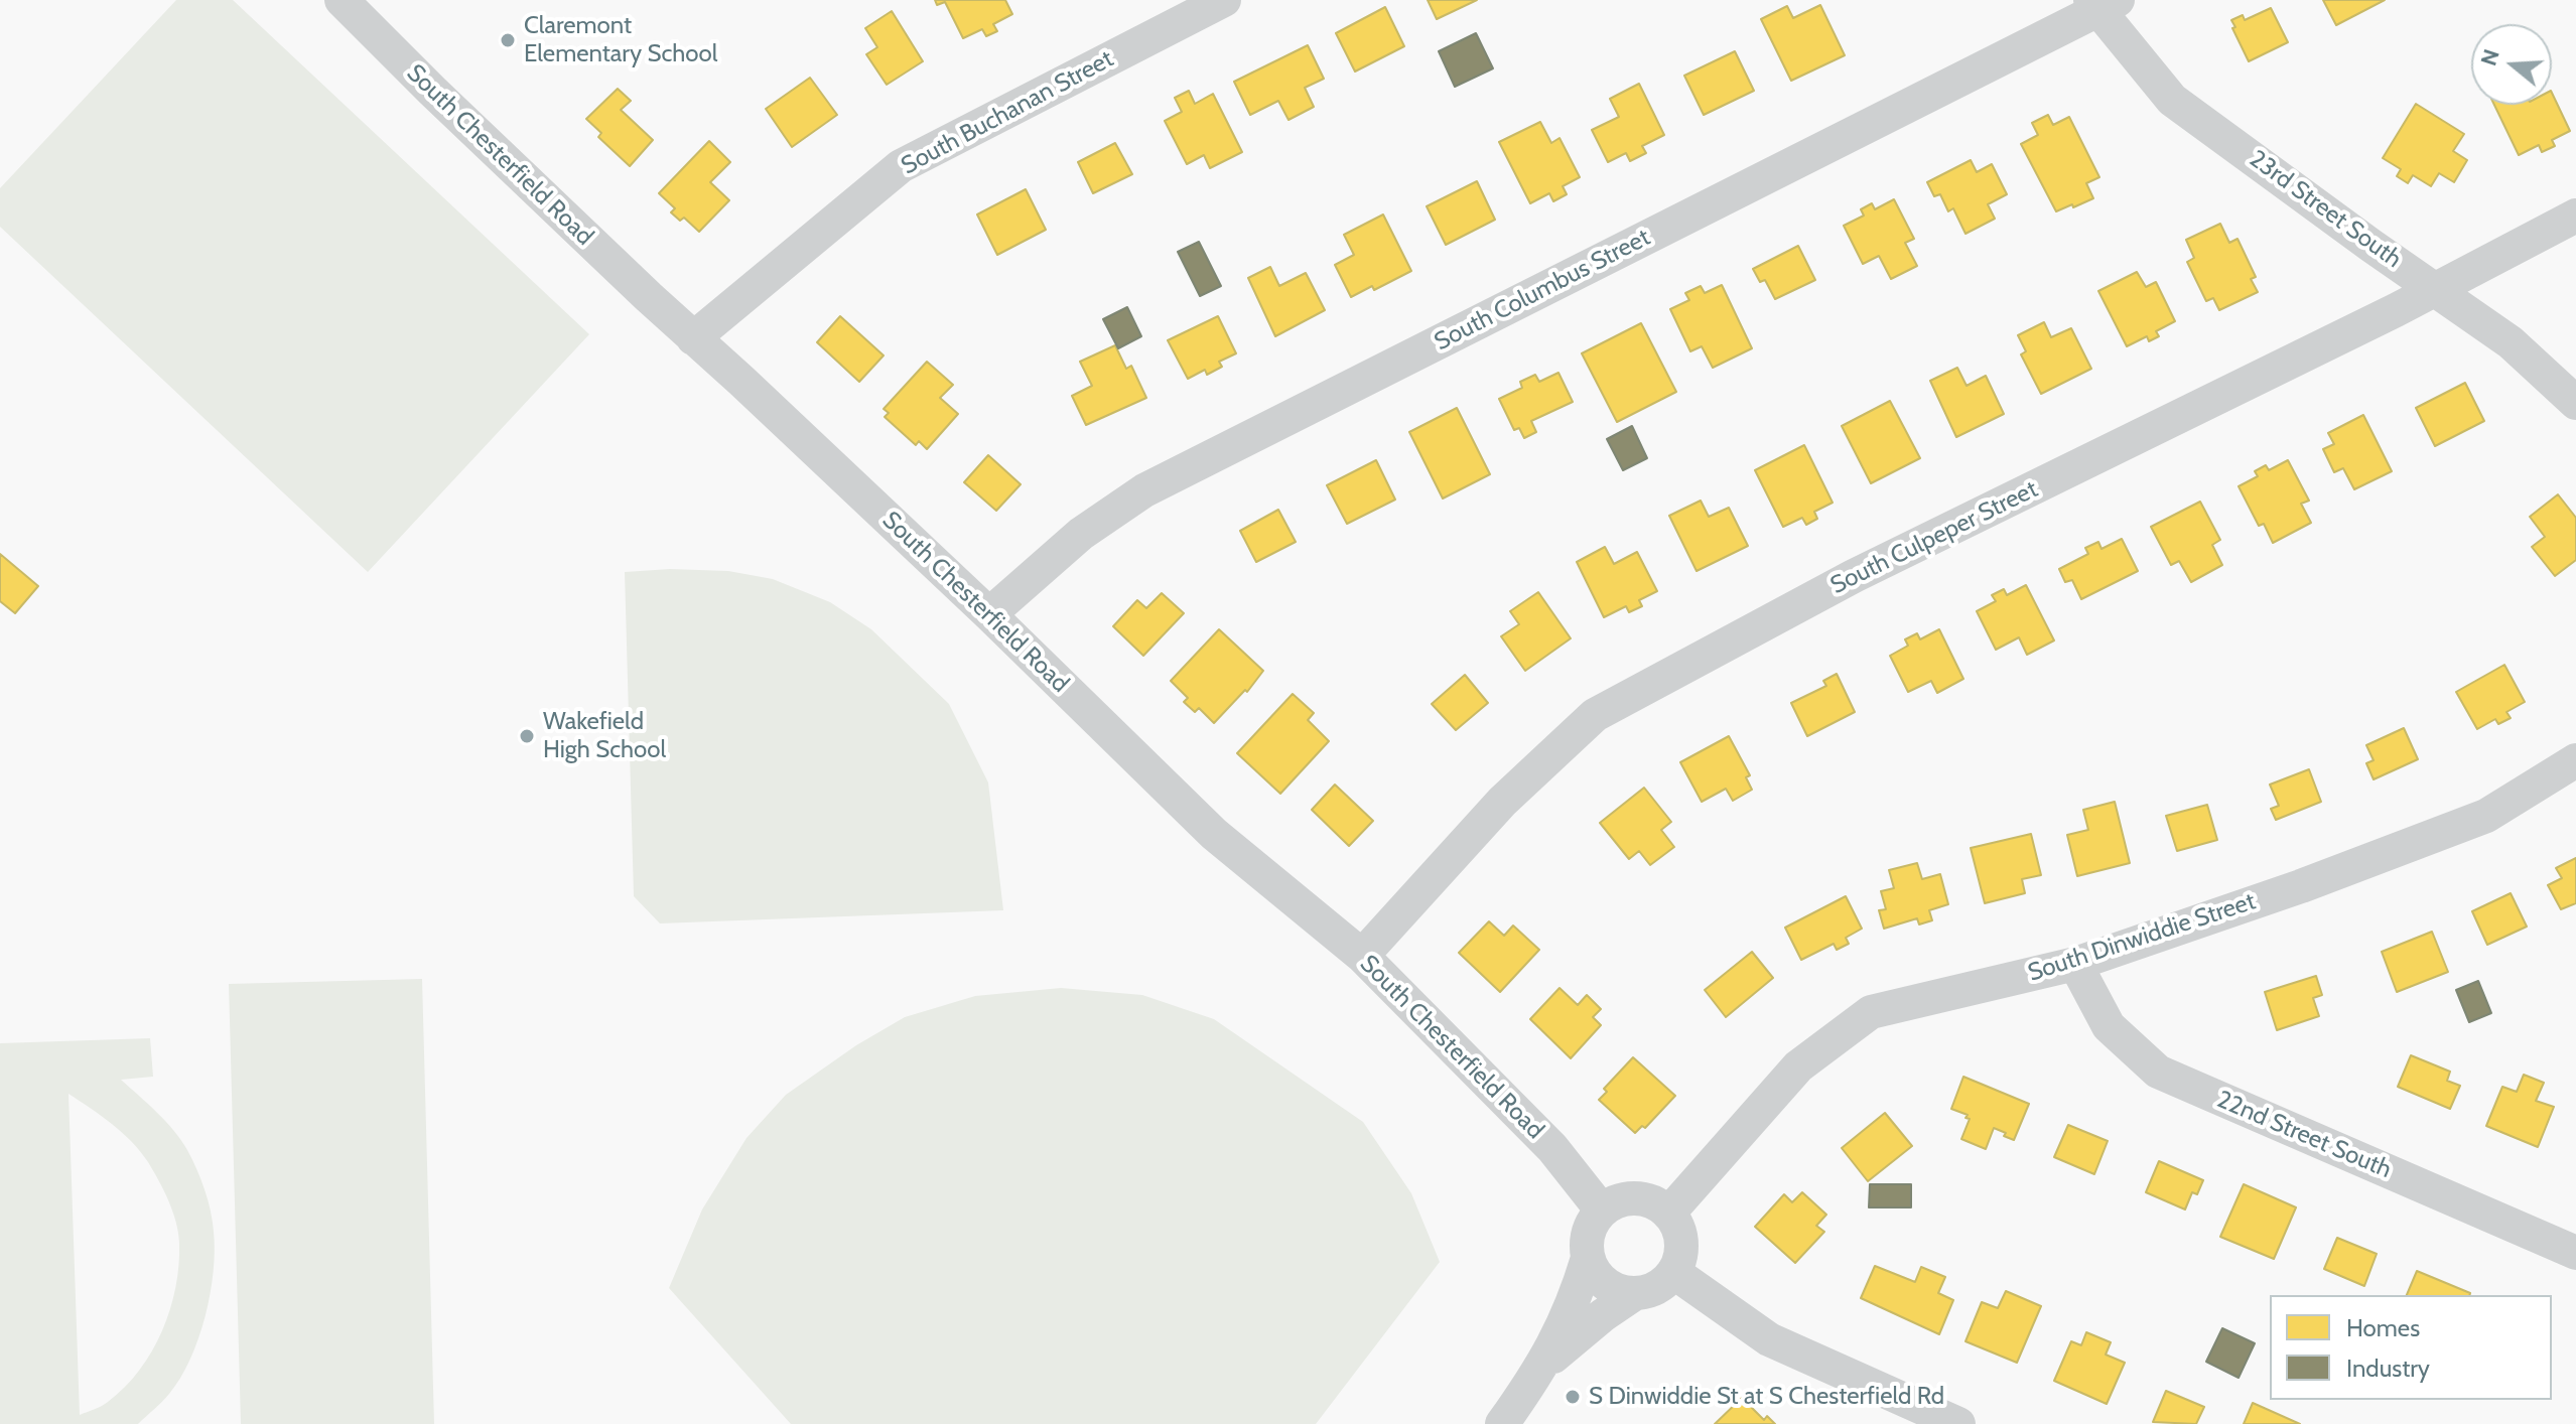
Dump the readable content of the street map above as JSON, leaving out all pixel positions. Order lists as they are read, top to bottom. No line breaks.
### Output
{"streets":{"street":["South Buchanan Street","South Chesterfield Road","23rd Street South","South Columbus Street","South Culpeper Street","South Dinwiddie Street","22nd Street South"]},"crossings":[["South Buchanan Street","South Chesterfield Road"],["South Chesterfield Road","South Columbus Street"],["South Chesterfield Road","South Culpeper Street"],["South Chesterfield Road","South Dinwiddie Street"],["23rd Street South","South Columbus Street"],["23rd Street South","South Culpeper Street"],["South Dinwiddie Street","22nd Street South"]],"places":["Claremont Elementary School","Wakefield High School","S Dinwiddie St at S Chesterfield Rd"],"legend":["Homes","Industry"],"north":"left"}
